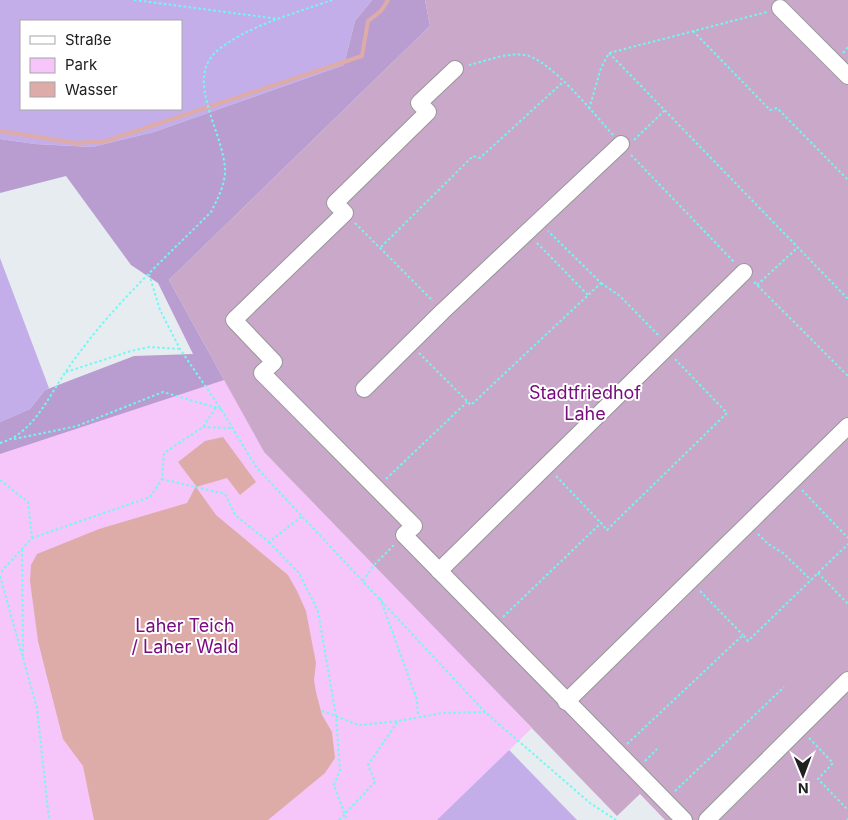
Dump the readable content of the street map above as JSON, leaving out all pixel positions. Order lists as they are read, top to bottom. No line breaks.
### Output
{"parks":["Stadtfriedhof Lahe","Laher Teich / Laher Wald"],"legend":["Straße","Park","Wasser"],"north":"bottom"}
